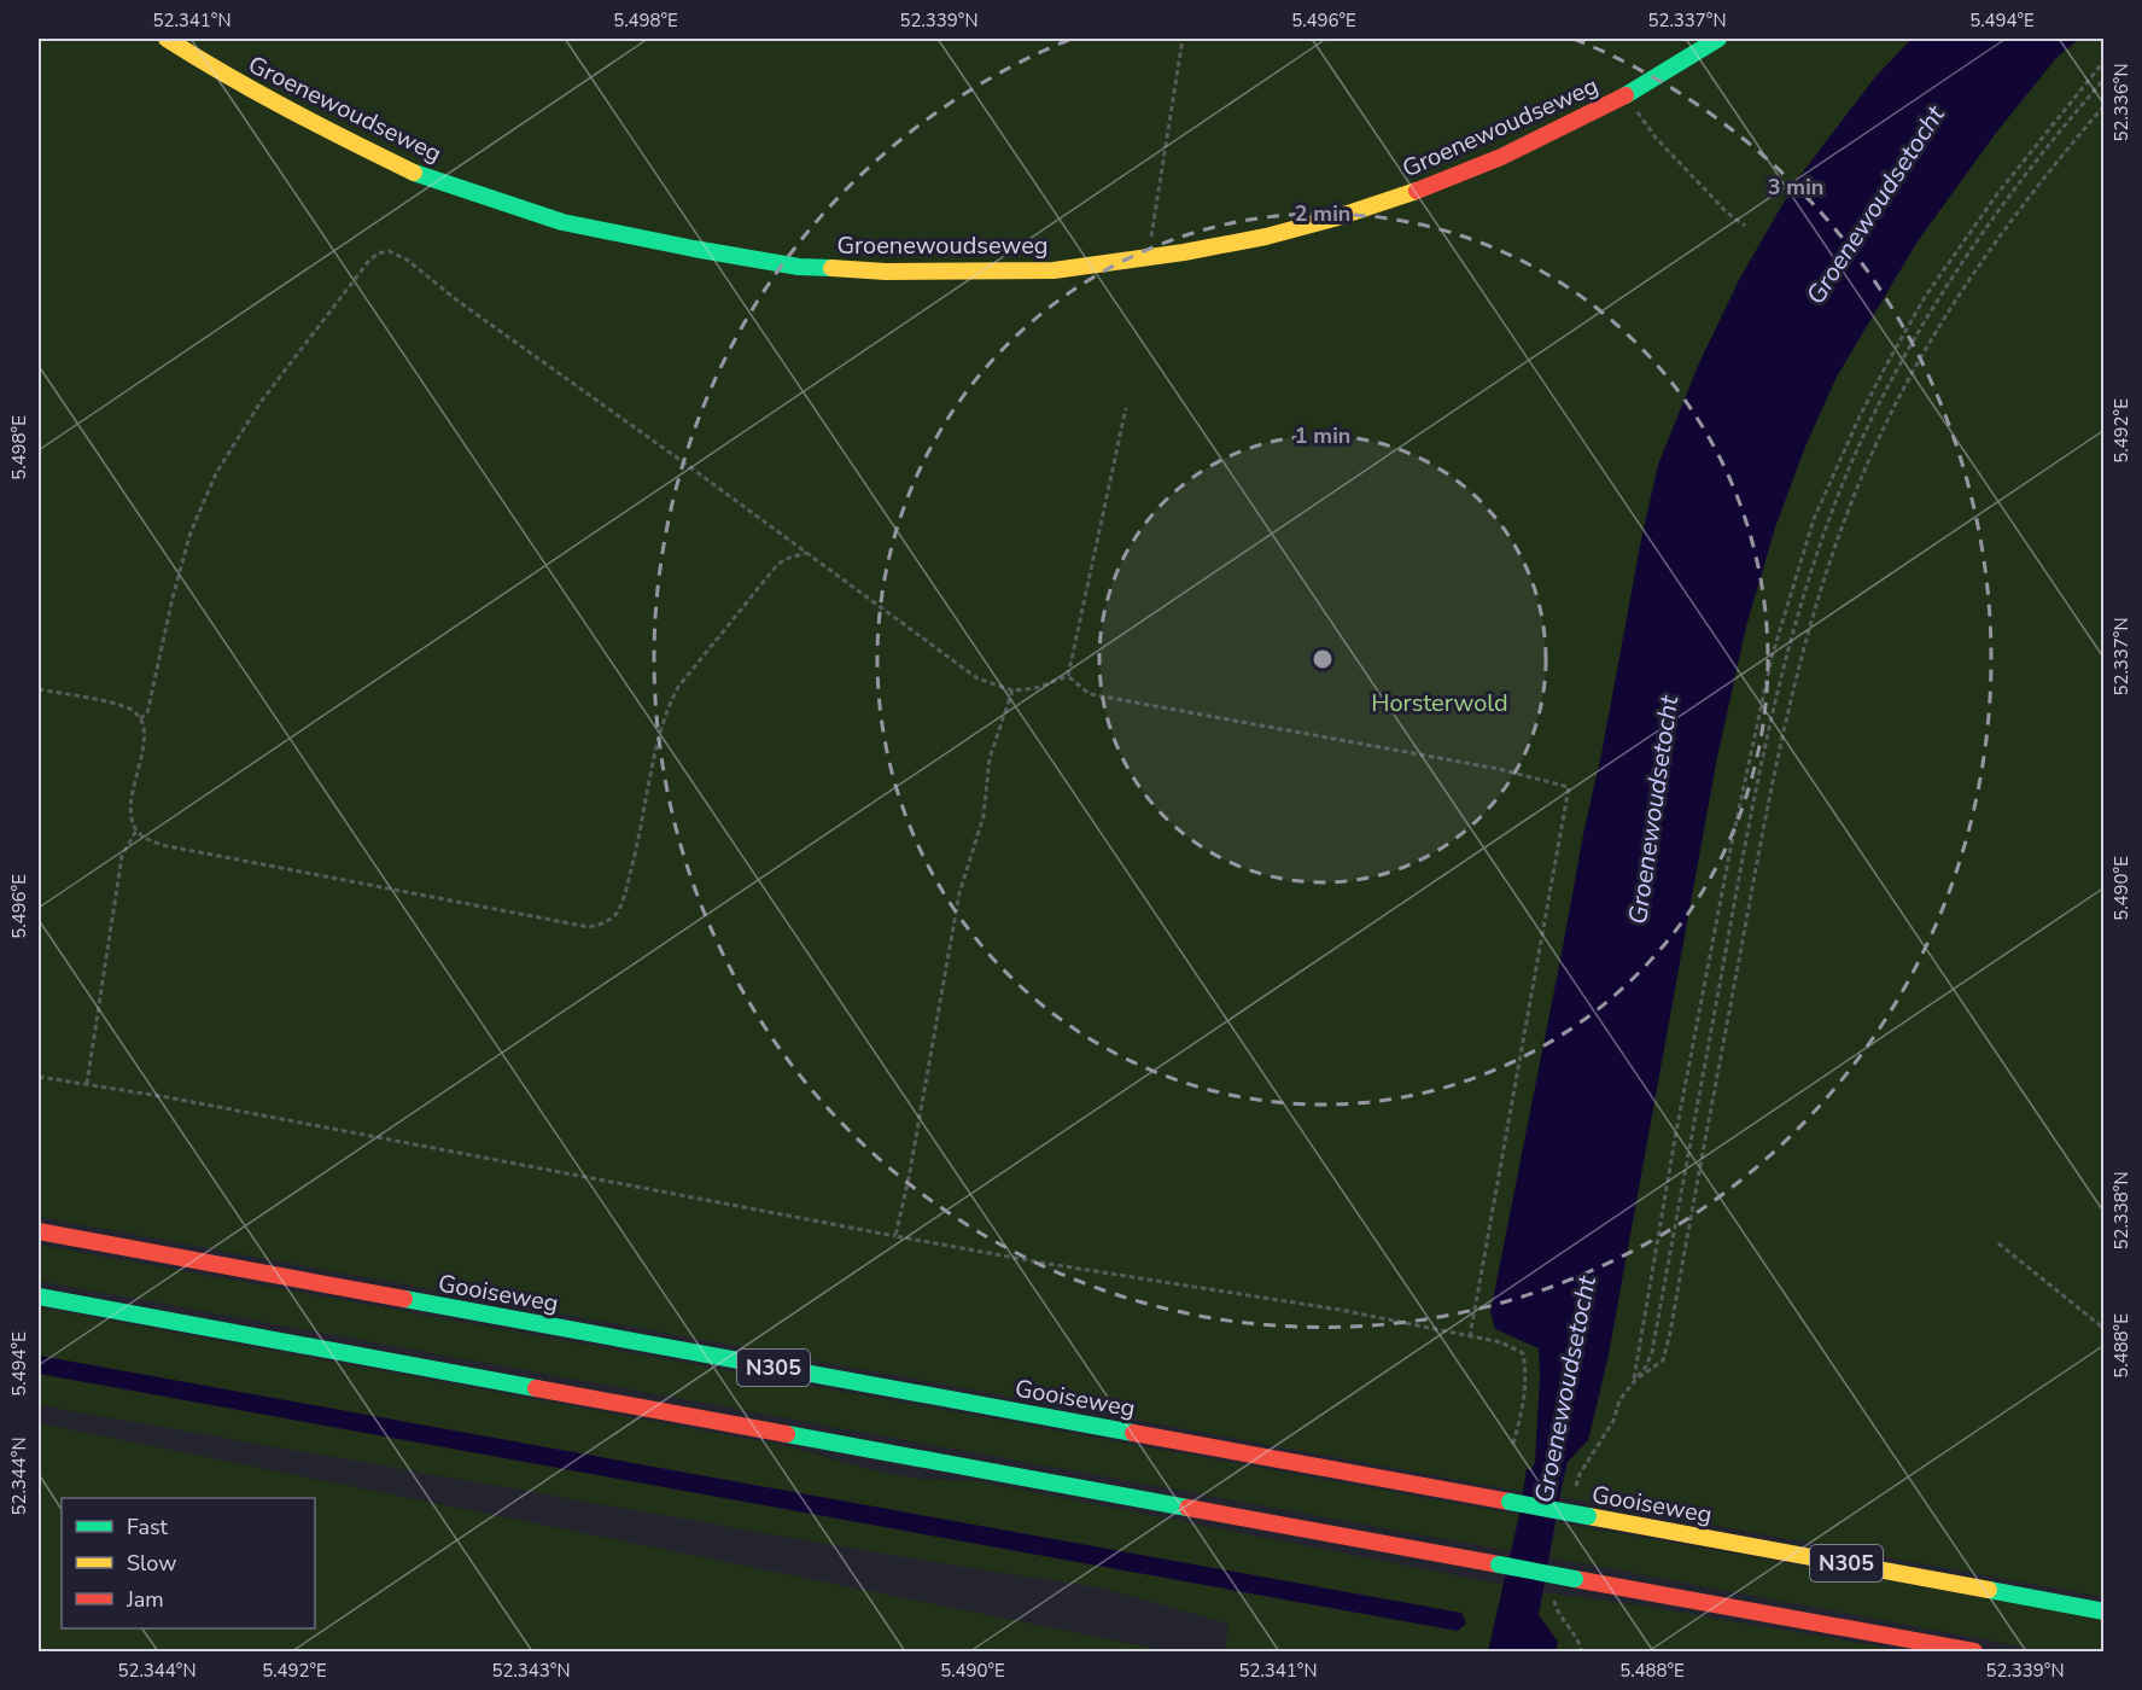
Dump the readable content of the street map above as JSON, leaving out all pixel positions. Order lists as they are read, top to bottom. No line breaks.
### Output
{"streets":{"main road":["Groenewoudseweg","Gooiseweg","N305"]},"water":["Groenewoudsetocht"],"parks":["Horsterwold"],"legend":["Fast","Slow","Jam"],"coordinates":["52.341°N","5.498°E","52.339°N","5.496°E","52.337°N","5.494°E","52.336°N","5.492°E","5.490°E","52.338°N","5.488°E","52.344°N","52.343°N"],"rings":["3 min","2 min","1 min"]}
